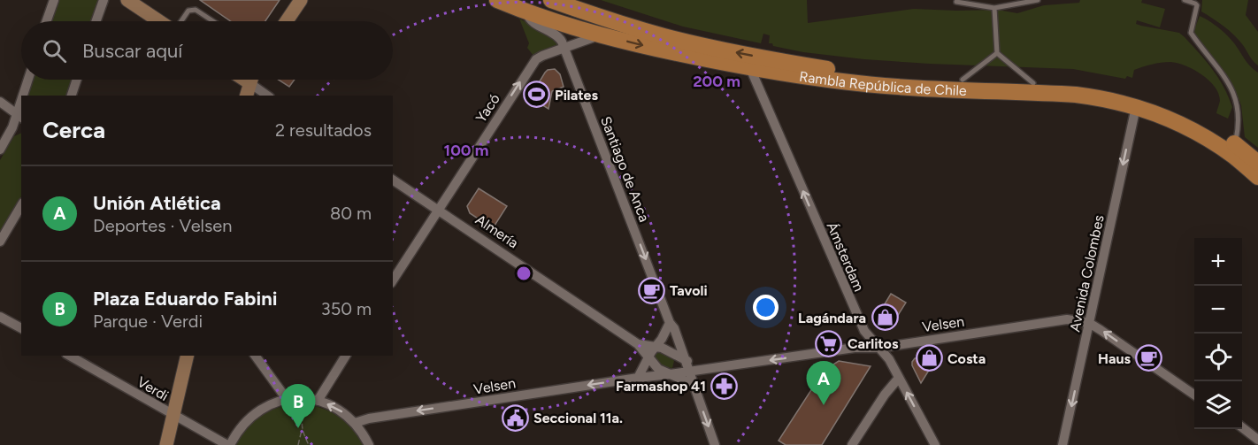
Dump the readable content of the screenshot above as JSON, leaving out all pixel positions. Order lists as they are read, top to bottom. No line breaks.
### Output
{"streets":{"main road":["Rambla República de Chile"],"street":["Yacó","Santiago de Anca","Almería","Ámsterdam","Avenida Colombes","Velsen","Verdi"]},"crossings":[["Rambla República de Chile","Yacó"],["Rambla República de Chile","Santiago de Anca"],["Rambla República de Chile","Ámsterdam"],["Rambla República de Chile","Avenida Colombes"],["Yacó","Santiago de Anca"],["Yacó","Almería"],["Santiago de Anca","Almería"],["Santiago de Anca","Velsen"],["Almería","Velsen"],["Ámsterdam","Velsen"],["Avenida Colombes","Velsen"],["Velsen","Verdi"]],"one_way":["Yacó","Santiago de Anca","Ámsterdam","Avenida Colombes","Velsen"],"places":{"sports":["Pilates"],"cafe":["Tavoli","Haus"],"shop":["Lagándara","Costa"],"supermarket":["Carlitos"],"pharmacy":["Farmashop 41"],"public building":["Seccional 11a."]},"page":{"search":"Buscar aquí","heading":["Cerca","2 resultados"],"list":[{"mark":"A","name":"Unión Atlética","note":"Deportes · Velsen","value":"80 m"},{"mark":"B","name":"Plaza Eduardo Fabini","note":"Parque · Verdi","value":"350 m"}],"map_buttons":["+","−"],"pins":["A","B"]},"rings":["200 m","100 m"]}
